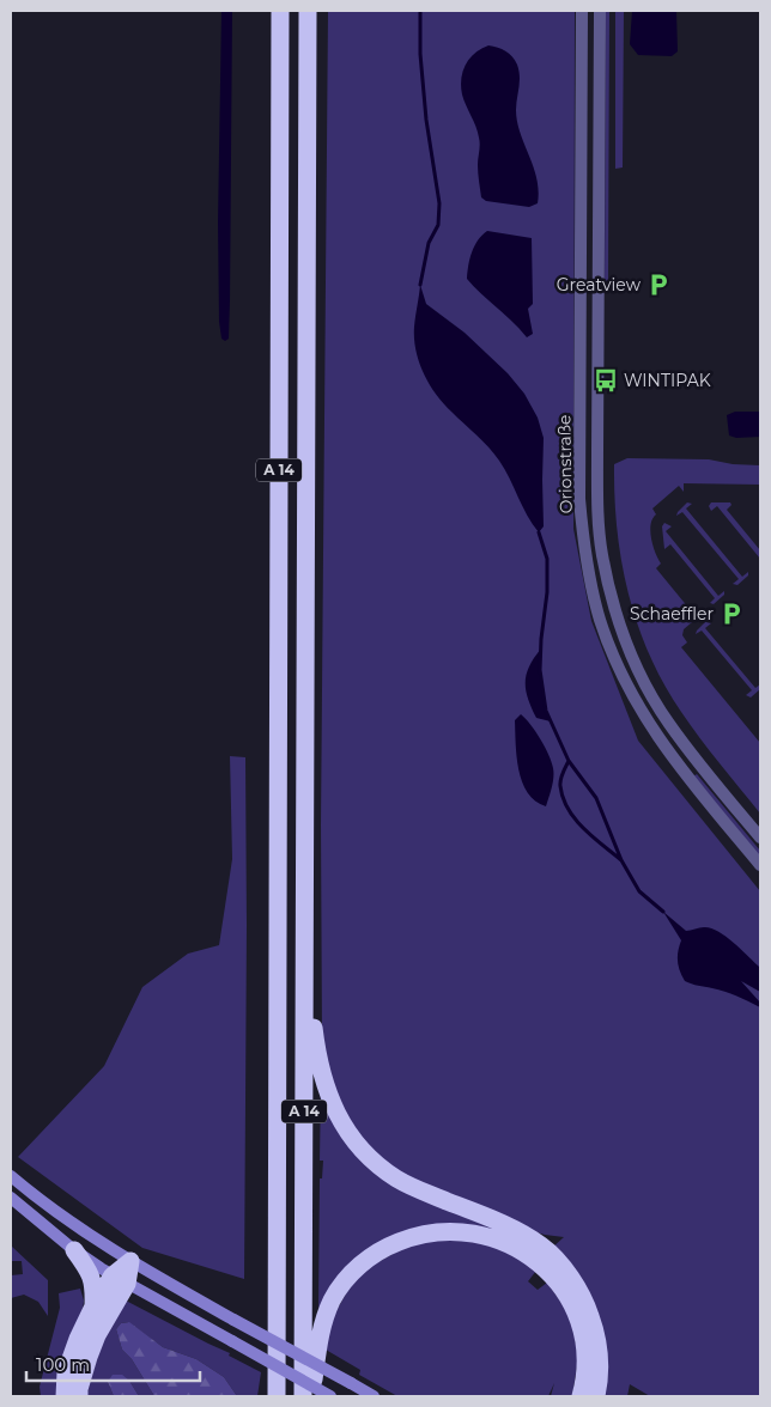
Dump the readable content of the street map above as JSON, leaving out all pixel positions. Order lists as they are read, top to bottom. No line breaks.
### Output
{"streets":{"highway":["A 14"],"street":["Orionstraße"]},"places":{"parking":["Greatview","Schaeffler"],"bus stop":["WINTIPAK"]},"scale_bar":"100 m"}
